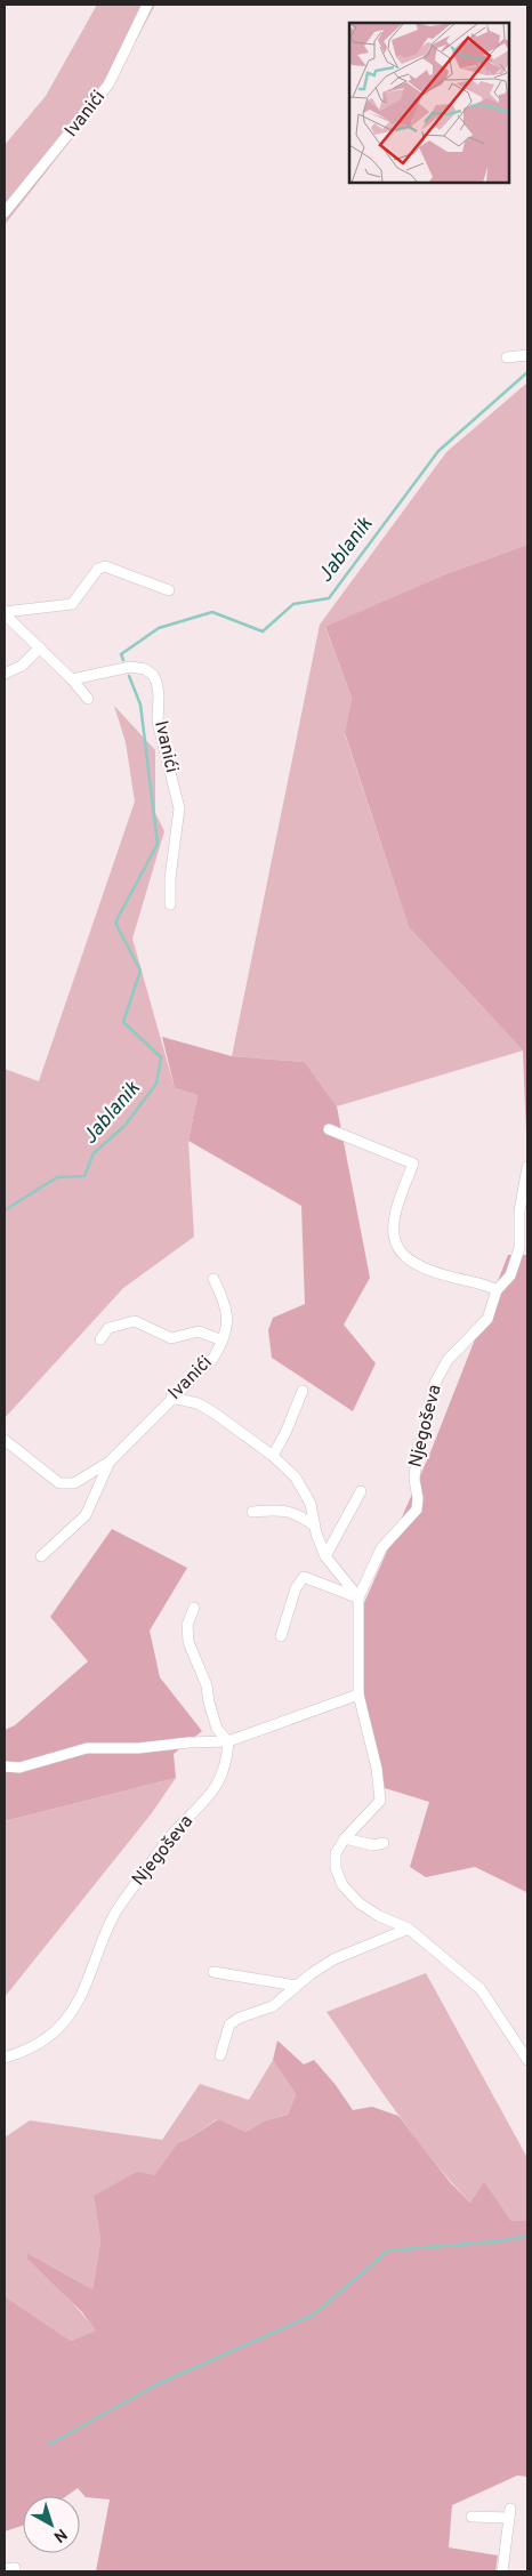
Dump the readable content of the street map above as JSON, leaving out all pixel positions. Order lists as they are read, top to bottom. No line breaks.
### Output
{"streets":{"street":["Ivanići","Njegoševa"]},"water":["Jablanik"],"north":"bottom right"}
